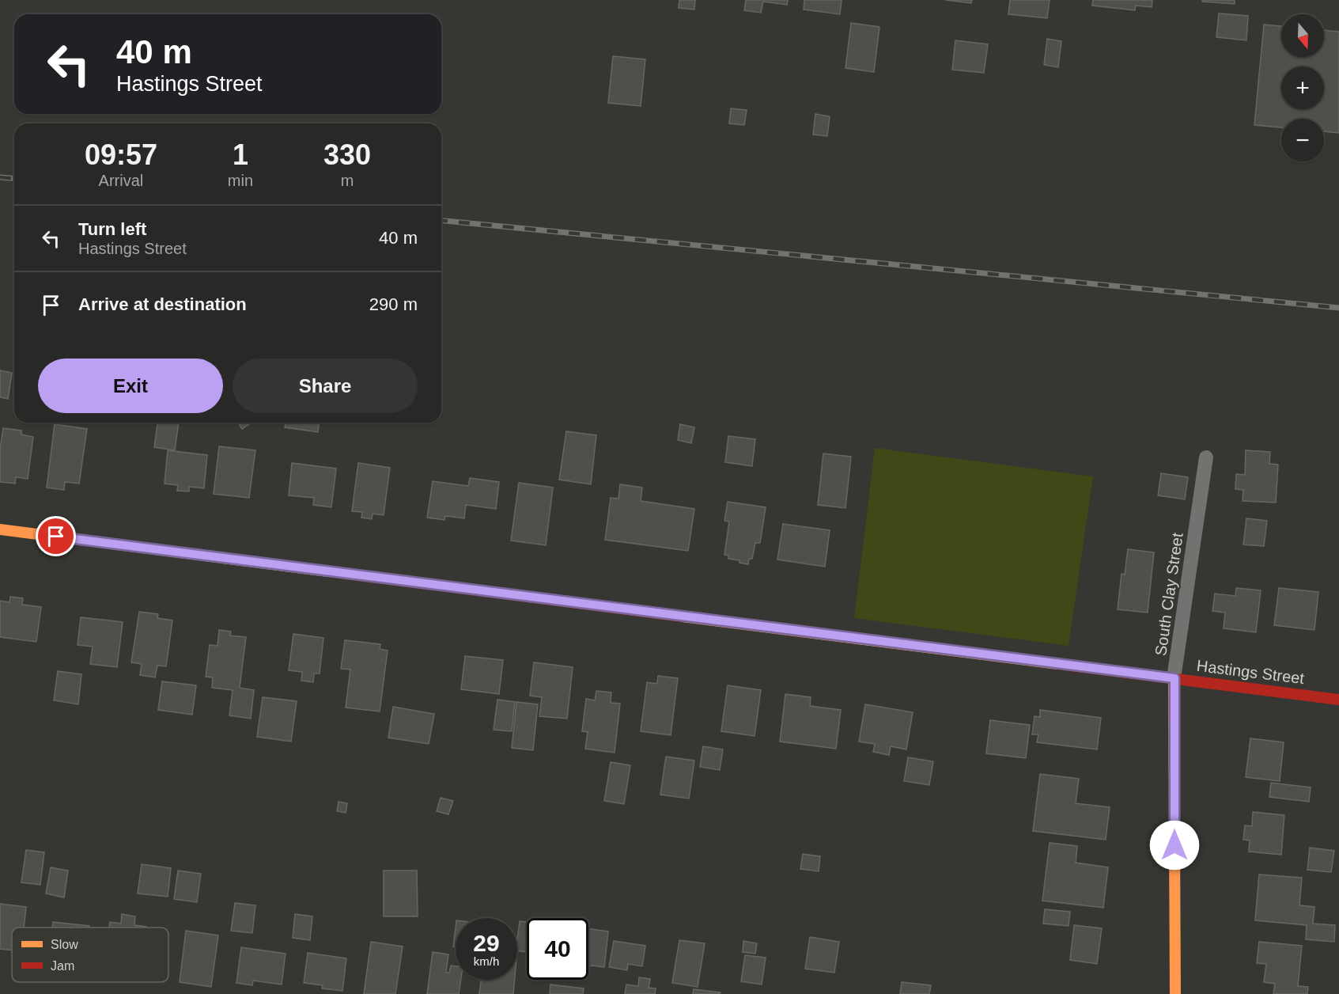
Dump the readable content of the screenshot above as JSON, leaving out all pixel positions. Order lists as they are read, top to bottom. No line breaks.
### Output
{"streets":{"street":["South Clay Street","Hastings Street"]},"crossings":[["South Clay Street","Hastings Street"]],"legend":["Slow","Jam"],"north":"bottom","page":{"map_buttons":["+","−"],"turn":["40 m","Hastings Street"],"eta":["09:57","Arrival","1","min","330","m"],"list":[{"name":"Turn left","note":"Hastings Street","value":"40 m"},{"name":"Arrive at destination","value":"290 m"}],"buttons":["Exit","Share"],"speed":"29 km/h","limit":"40"}}
